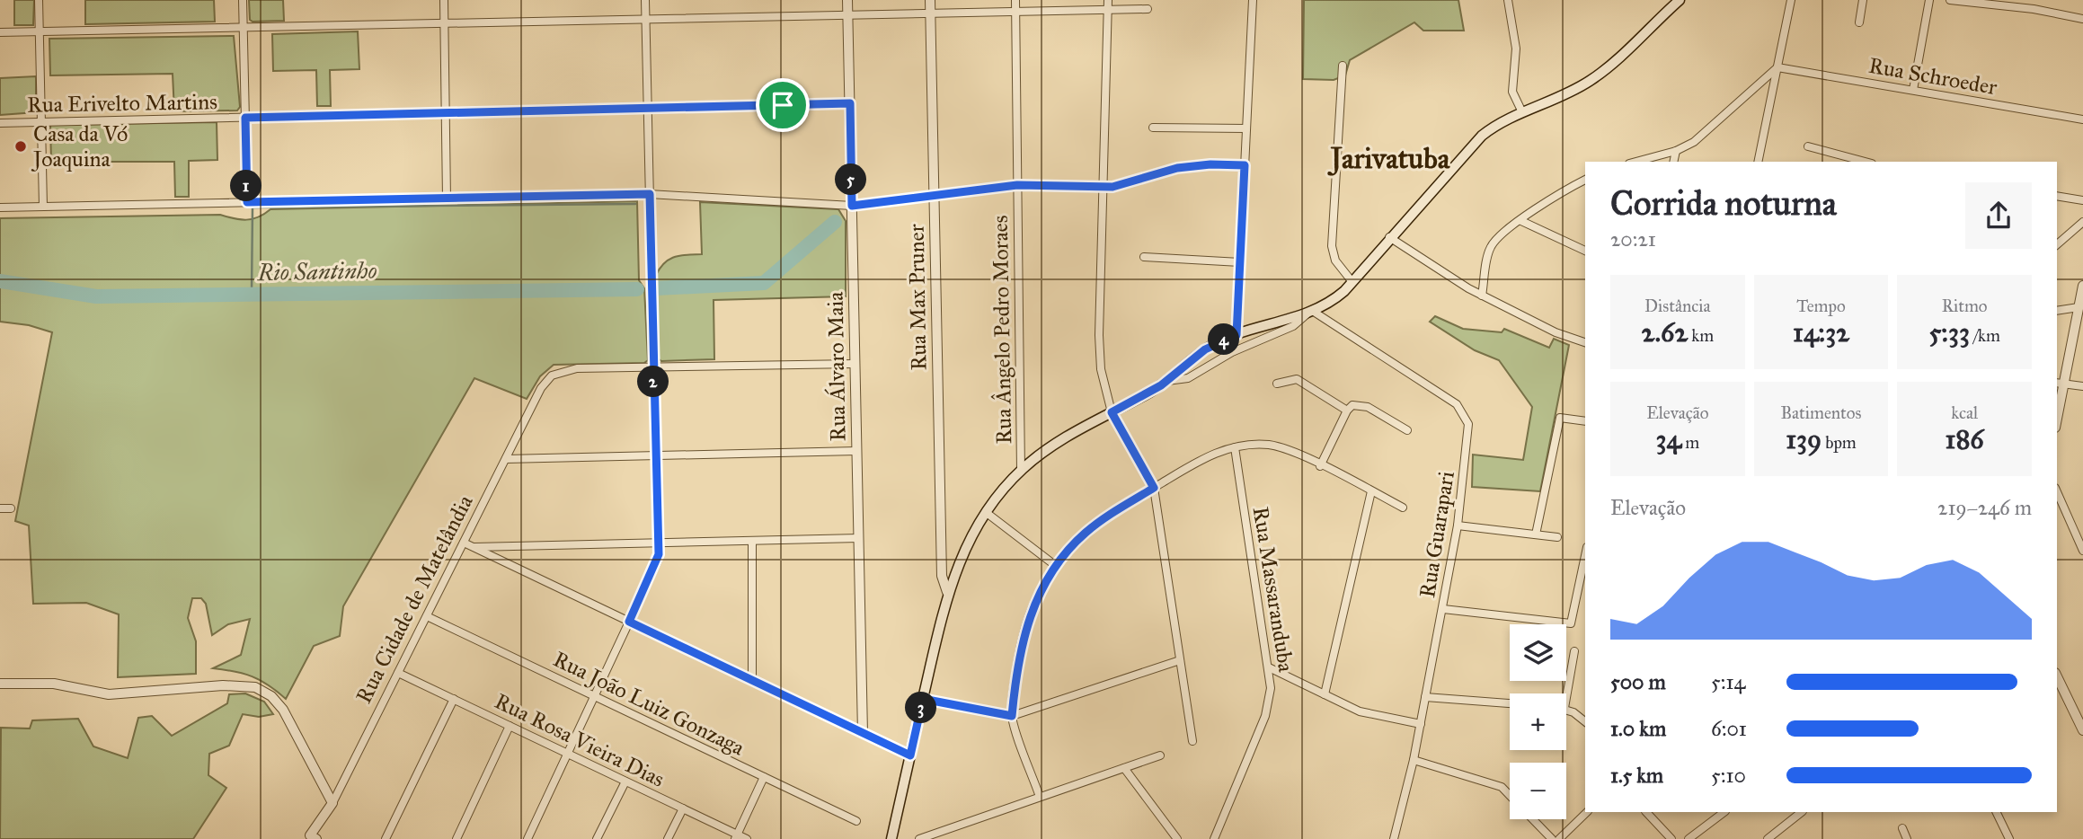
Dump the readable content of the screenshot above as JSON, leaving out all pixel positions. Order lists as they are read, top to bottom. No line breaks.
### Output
{"streets":{"street":["Rua Schroeder","Rua Erivelto Martins","Rua Max Pruner","Rua Ângelo Pedro Moraes","Rua Álvaro Maia","Rua Guarapari","Rua Massaranduba","Rua Cidade de Matelândia","Rua João Luiz Gonzaga","Rua Rosa Vieira Dias"]},"crossings":[["Rua Erivelto Martins","Rua Álvaro Maia"],["Rua Cidade de Matelândia","Rua João Luiz Gonzaga"],["Rua Cidade de Matelândia","Rua Rosa Vieira Dias"]],"districts":["Jarivatuba"],"water":["Rio Santinho"],"places":["Casa da Vó Joaquina"],"page":{"heading":["Corrida noturna","20:21"],"pins":["5","1","4","2","3"],"stats":[["Distância","2.62 km"],["Tempo","14:32"],["Ritmo","5:33 /km"],["Elevação","34 m"],["Batimentos","139 bpm"],["kcal","186"]],"chart":["Elevação","219–246 m"],"map_buttons":["+","−"],"list":[{"name":"500 m","note":"5:14"},{"name":"1.0 km","note":"6:01"},{"name":"1.5 km","note":"5:10"}]}}
